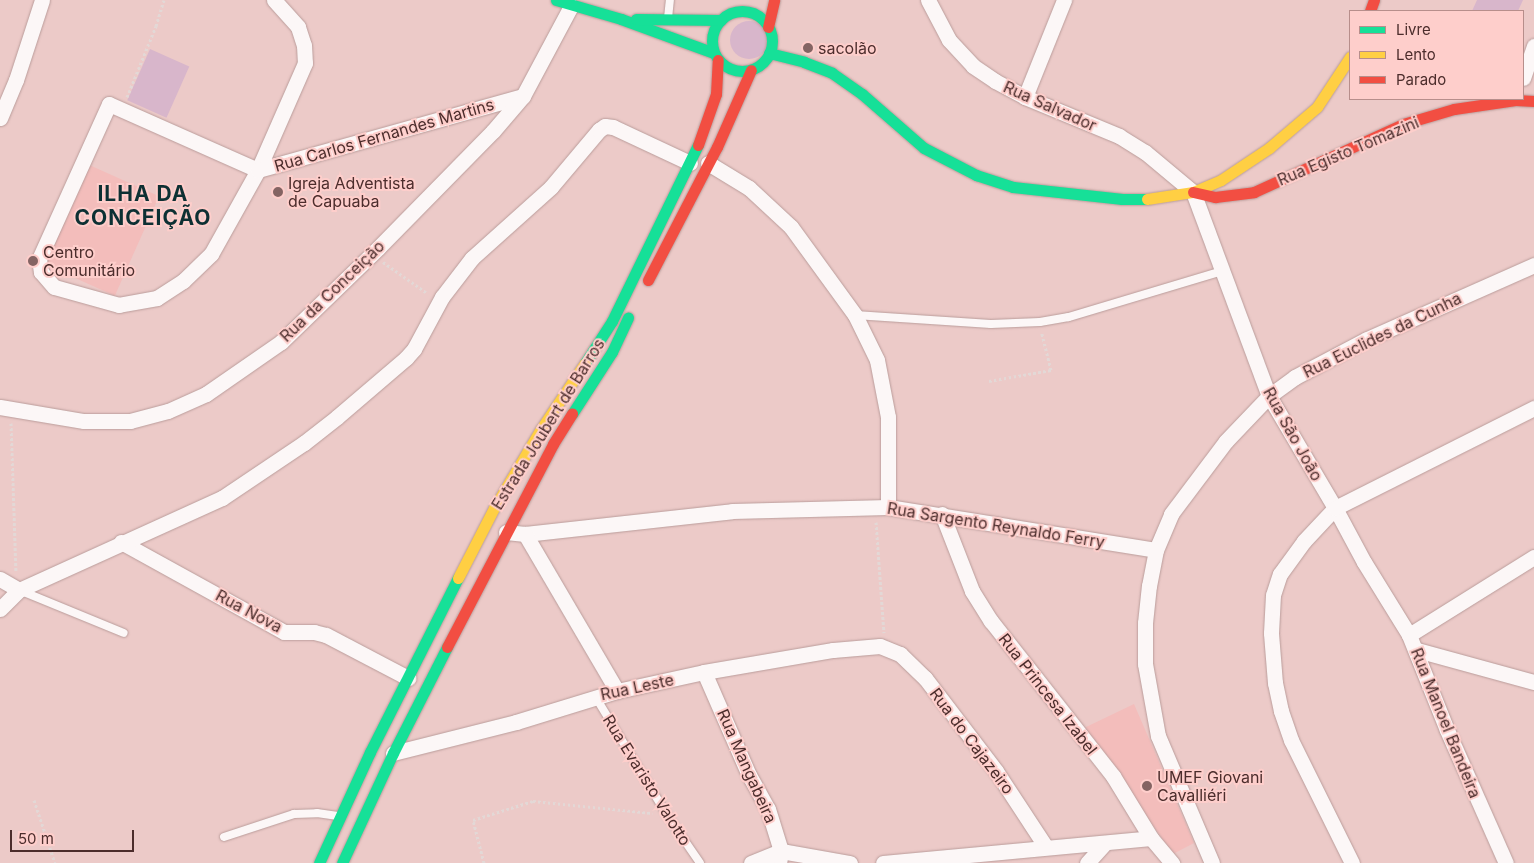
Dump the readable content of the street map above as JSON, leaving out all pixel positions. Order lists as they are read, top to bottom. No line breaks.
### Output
{"streets":{"main road":["Rua Egisto Tomazini","Estrada Joubert de Barros"],"street":["Rua Salvador","Rua Carlos Fernandes Martins","Rua da Conceição","Rua Euclides da Cunha","Rua São João","Rua Sargento Reynaldo Ferry","Rua Nova","Rua Leste","Rua Princesa Izabel","Rua Manoel Bandeira","Rua do Cajazeiro","Rua Mangabeira","Rua Evaristo Valotto"]},"crossings":[["Rua Salvador","Rua Egisto Tomazini"],["Rua Salvador","Rua São João"],["Rua Carlos Fernandes Martins","Rua da Conceição"],["Rua Egisto Tomazini","Rua São João"],["Rua Euclides da Cunha","Rua São João"],["Rua Euclides da Cunha","Rua Sargento Reynaldo Ferry"],["Estrada Joubert de Barros","Rua Sargento Reynaldo Ferry"],["Estrada Joubert de Barros","Rua Nova"],["Estrada Joubert de Barros","Rua Leste"],["Rua São João","Rua Manoel Bandeira"],["Rua Sargento Reynaldo Ferry","Rua Princesa Izabel"],["Rua Sargento Reynaldo Ferry","Rua Evaristo Valotto"],["Rua Leste","Rua do Cajazeiro"],["Rua Leste","Rua Mangabeira"],["Rua Leste","Rua Evaristo Valotto"]],"districts":["ILHA DA CONCEIÇÃO"],"places":["sacolão","Igreja Adventista de Capuaba","Centro Comunitário","UMEF Giovani Cavalliéri"],"legend":["Livre","Lento","Parado"],"scale_bar":"50 m"}
